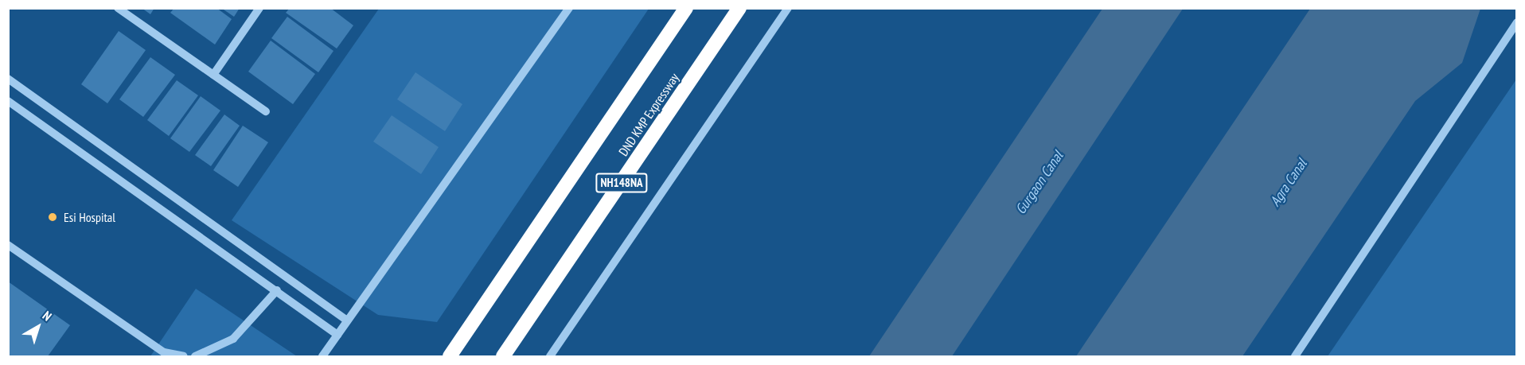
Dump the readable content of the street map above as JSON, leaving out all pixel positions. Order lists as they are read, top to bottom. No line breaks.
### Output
{"streets":{"highway":["DND KMP Expressway","NH148NA"]},"water":["Gurgaon Canal","Agra Canal"],"places":["Esi Hospital"],"north":"top right"}
